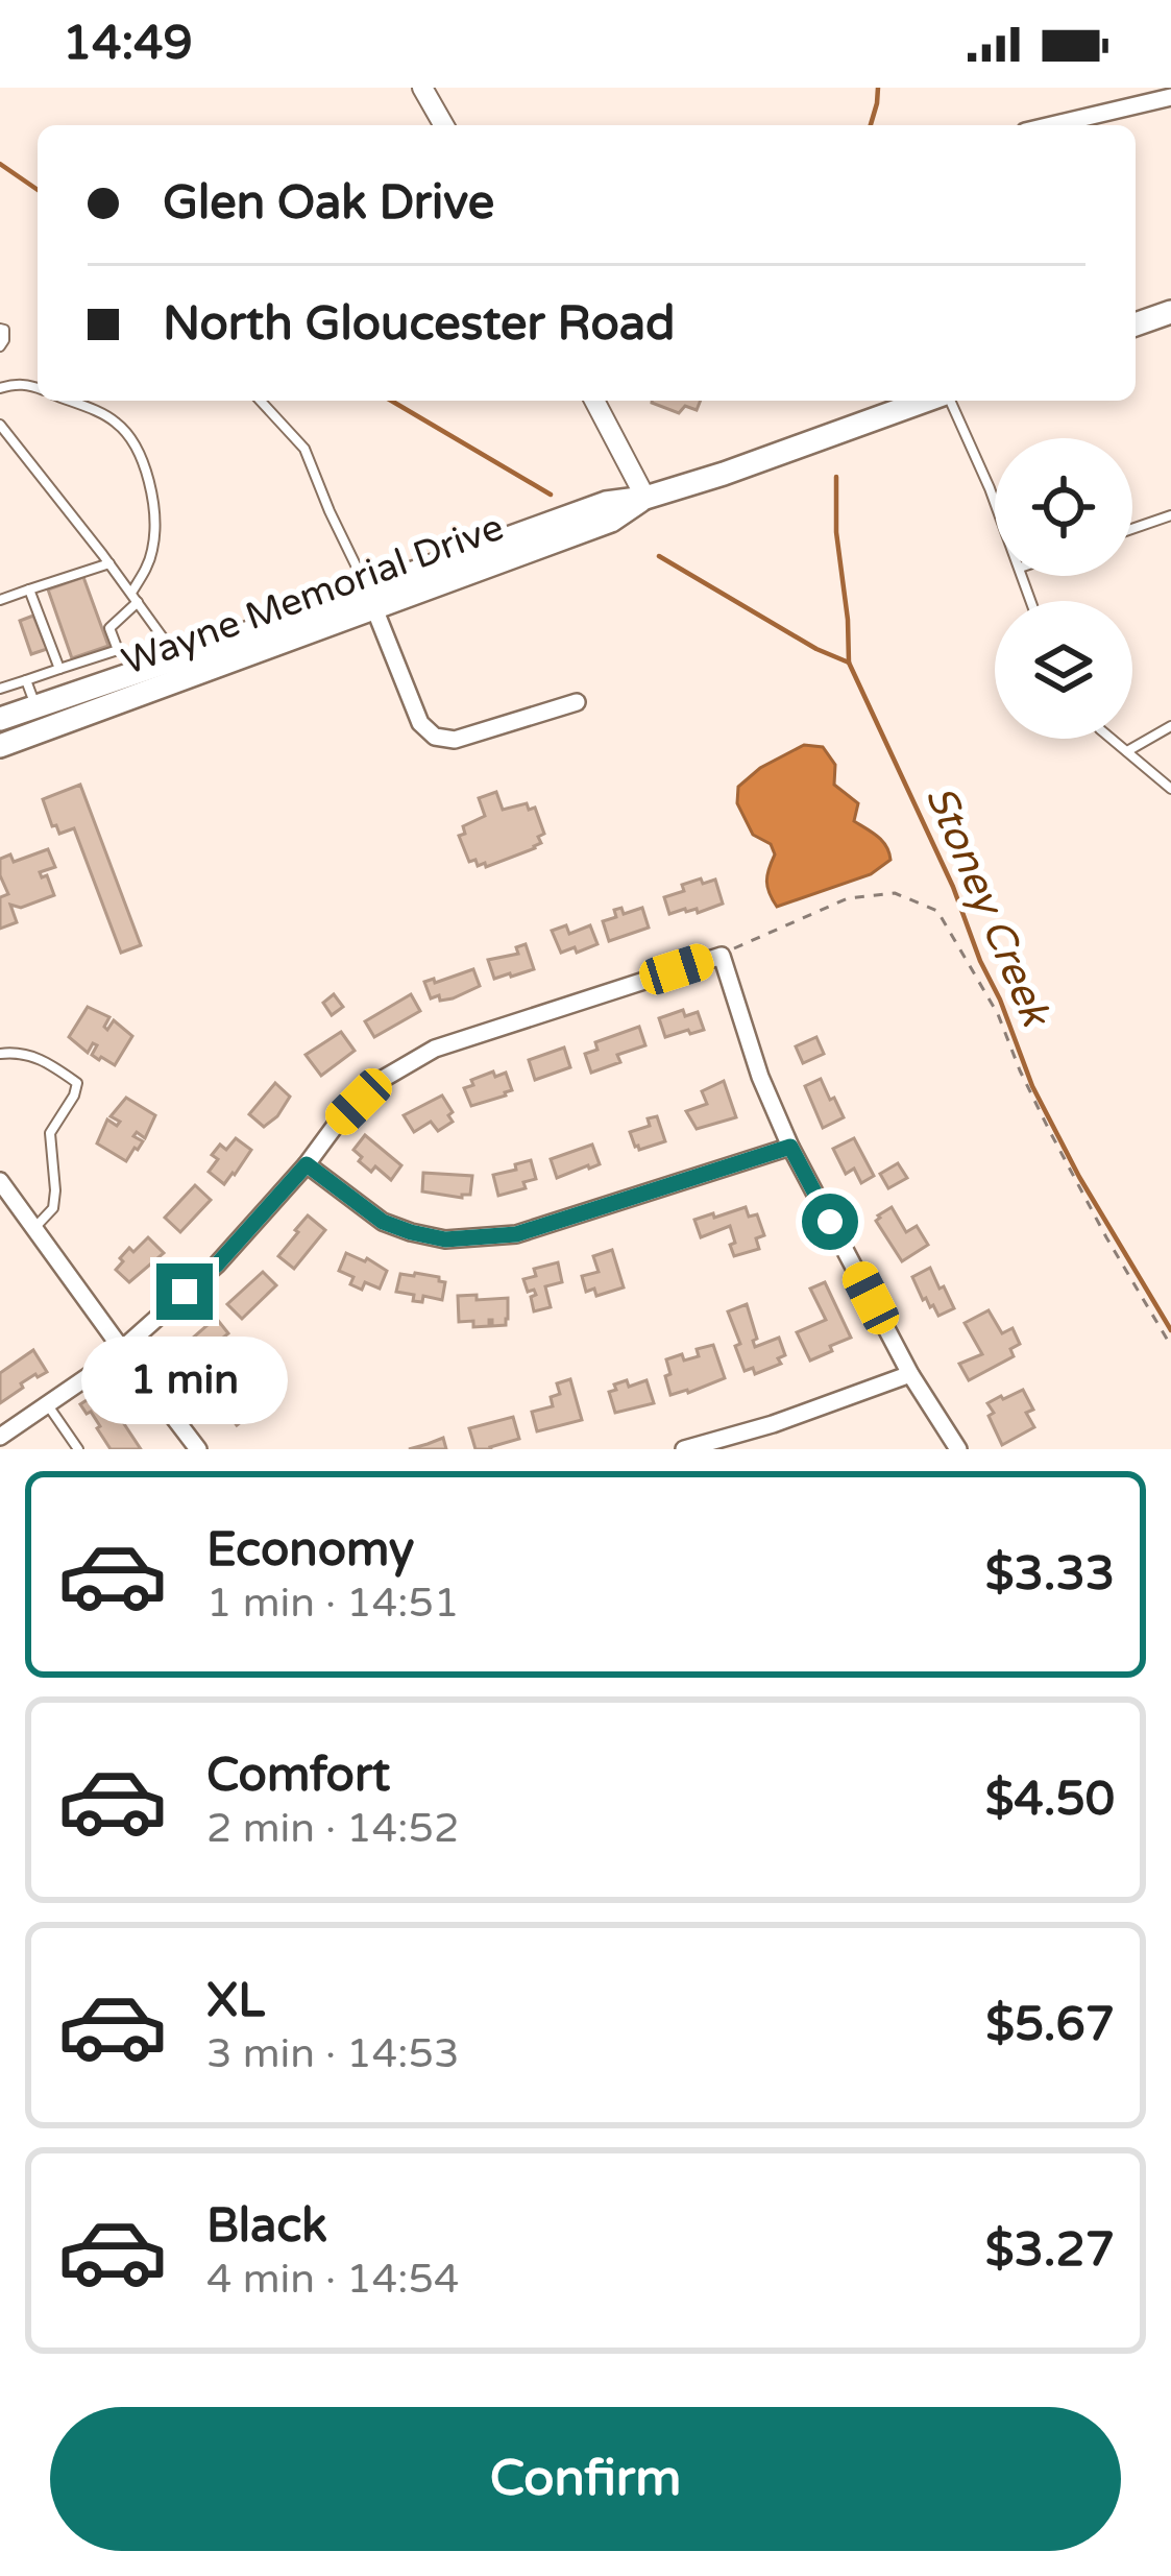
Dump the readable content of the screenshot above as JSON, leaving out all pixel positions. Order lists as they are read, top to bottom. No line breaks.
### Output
{"streets":{"main road":["Wayne Memorial Drive"]},"water":["Stoney Creek"],"page":{"status":"14:49","banner":["Glen Oak Drive","North Gloucester Road"],"bubble":"1 min","list":[{"name":"Economy","note":"1 min · 14:51","value":"$3.33"},{"name":"Comfort","note":"2 min · 14:52","value":"$4.50"},{"name":"XL","note":"3 min · 14:53","value":"$5.67"},{"name":"Black","note":"4 min · 14:54","value":"$3.27"}],"buttons":"Confirm"}}
